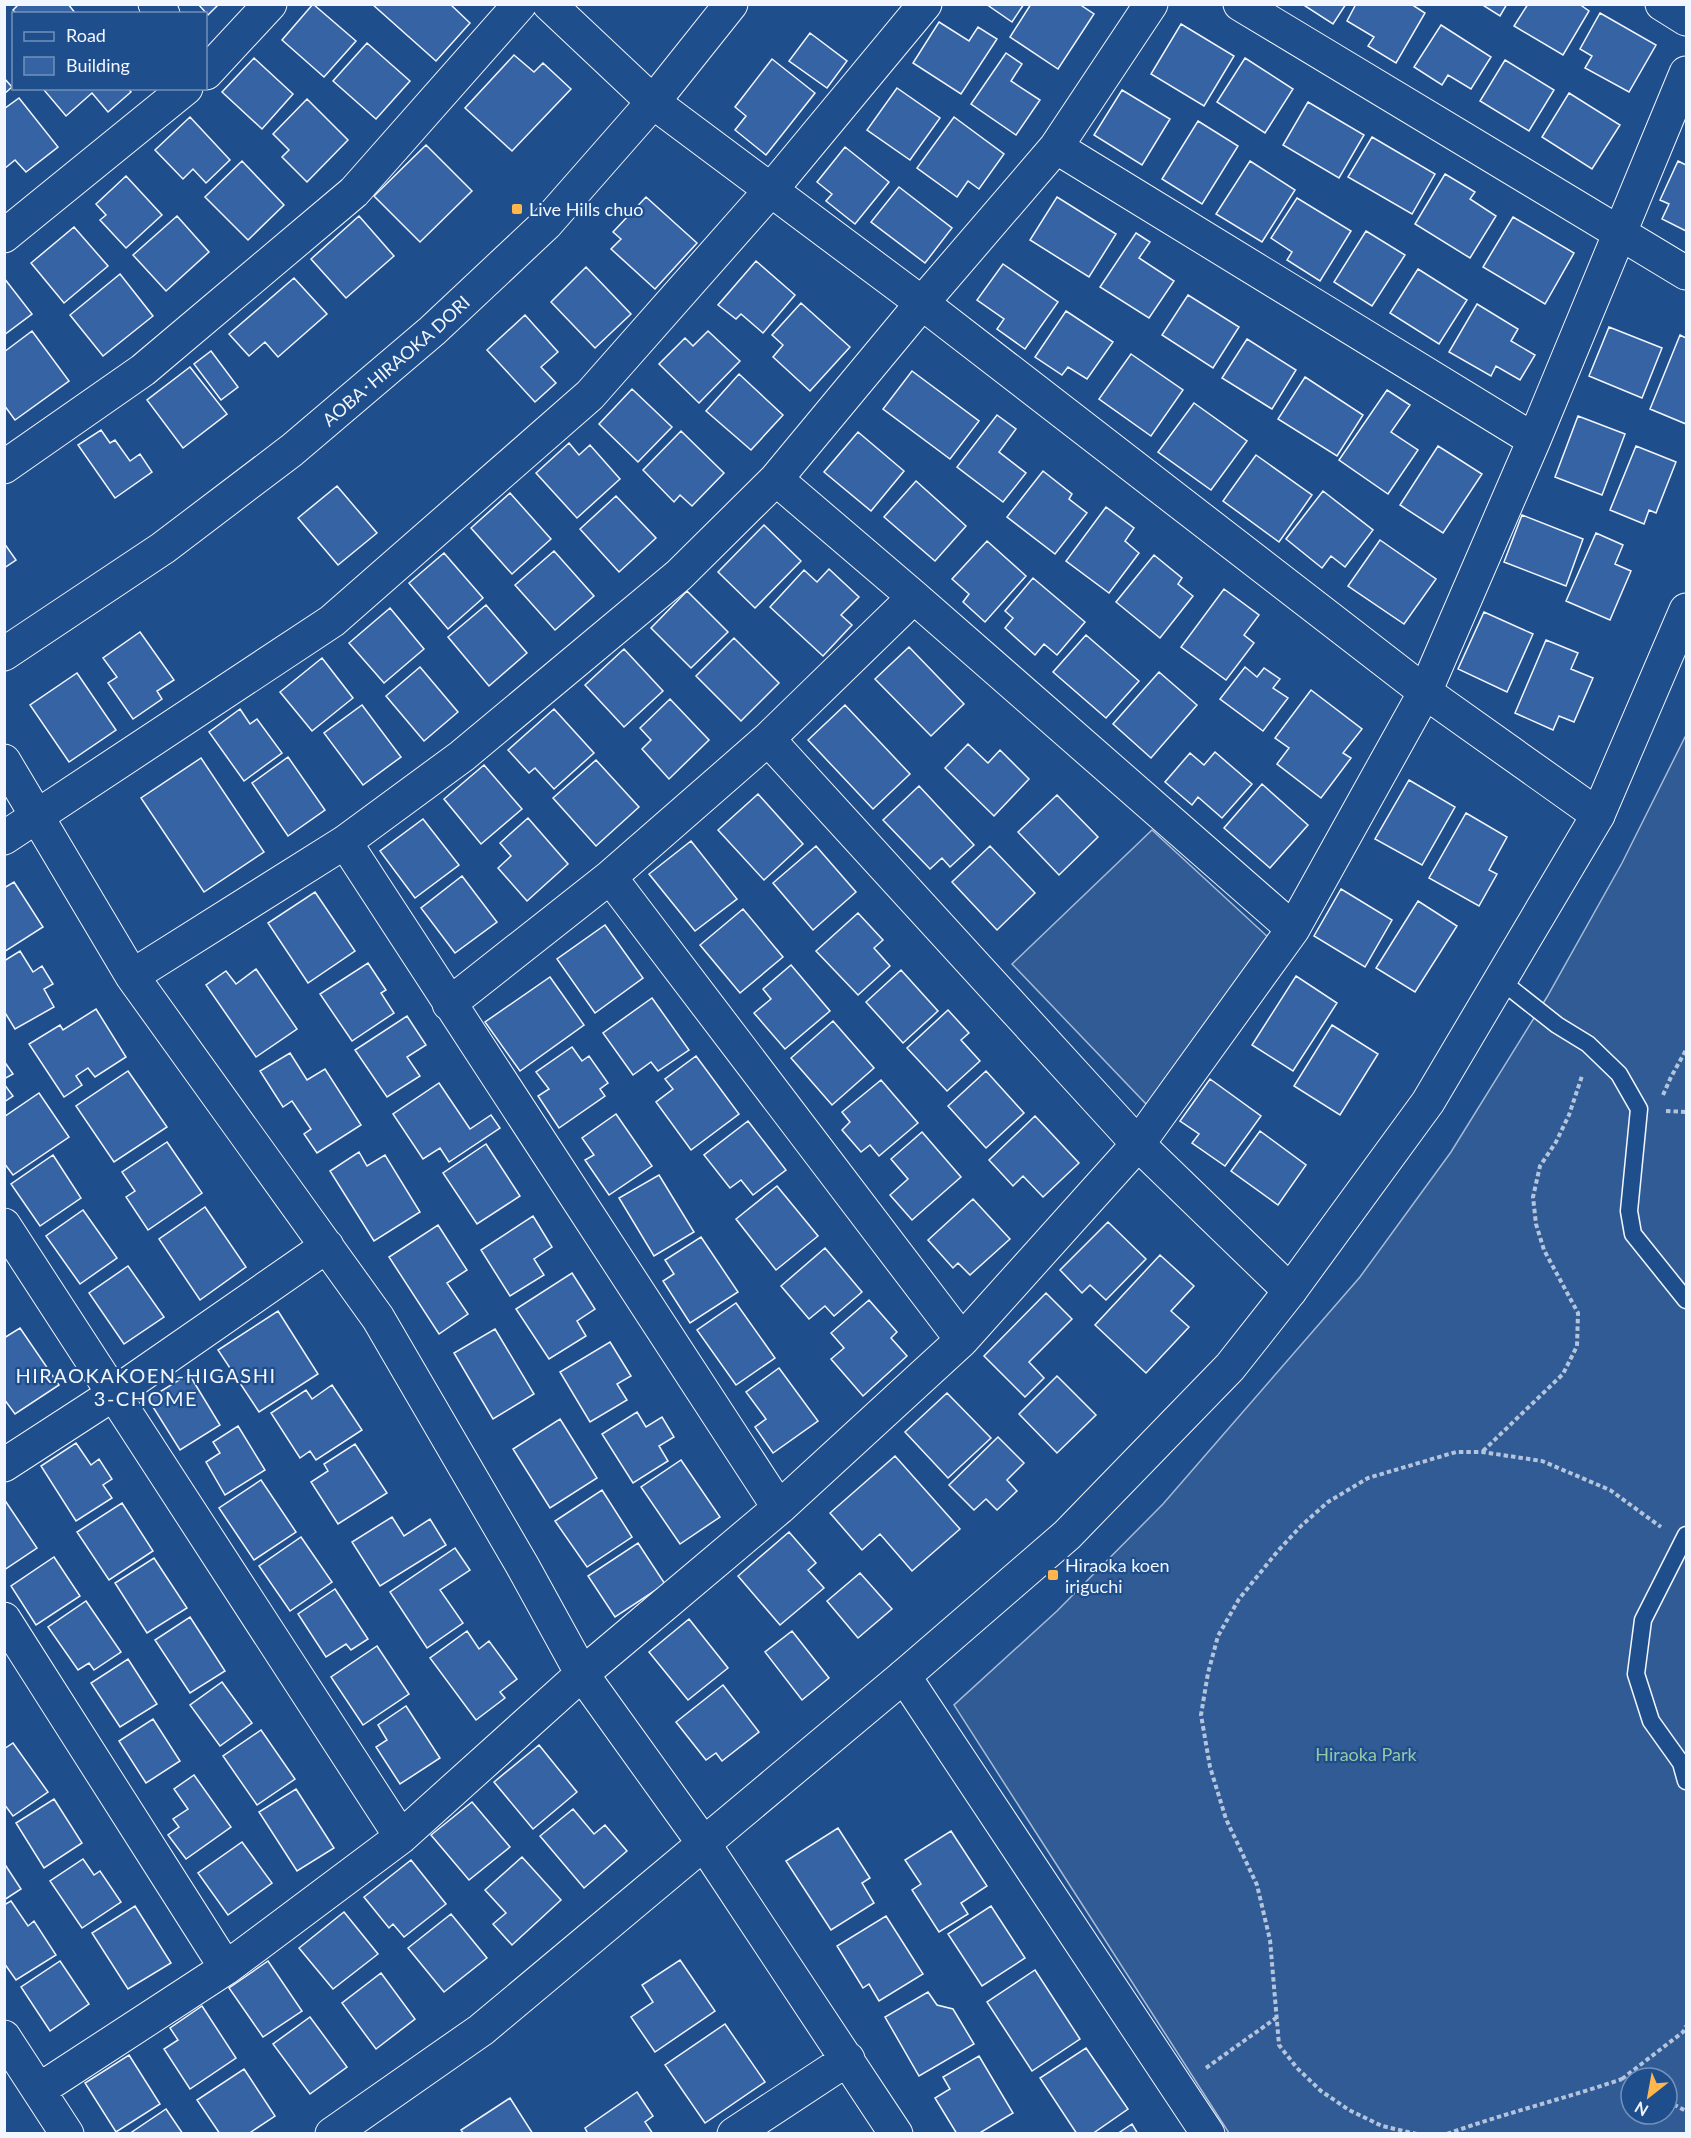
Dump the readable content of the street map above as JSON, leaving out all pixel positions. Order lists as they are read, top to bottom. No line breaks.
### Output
{"streets":{"street":["AOBA･HIRAOKA DORI"]},"districts":["HIRAOKAKOEN-HIGASHI 3-CHOME"],"parks":["Hiraoka Park"],"places":{"transit":["Live Hills chuo","Hiraoka koen iriguchi"]},"legend":["Road","Building"],"north":"bottom left"}
